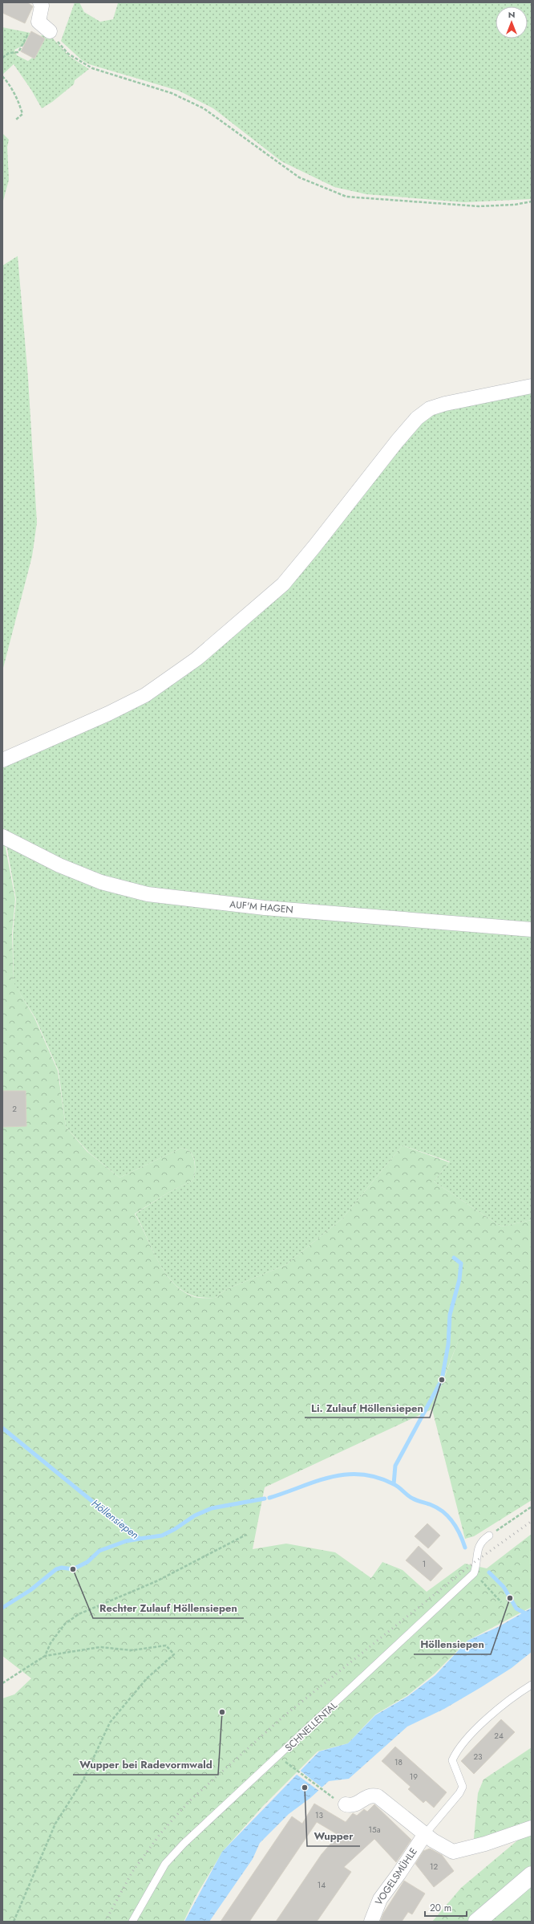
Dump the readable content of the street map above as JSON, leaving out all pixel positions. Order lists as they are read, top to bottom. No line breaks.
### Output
{"streets":{"street":["AUF'M HAGEN","VOGELSMÜHLE"],"lane":["SCHNELLENTAL"]},"water":["Höllensiepen"],"places":["Li. Zulauf Höllensiepen","Rechter Zulauf Höllensiepen","Höllensiepen","Wupper bei Radevormwald","Wupper"],"house_numbers":["2","1","24","23","18","19","13","15a","12","14"],"scale_bar":"20 m","north":"top"}
